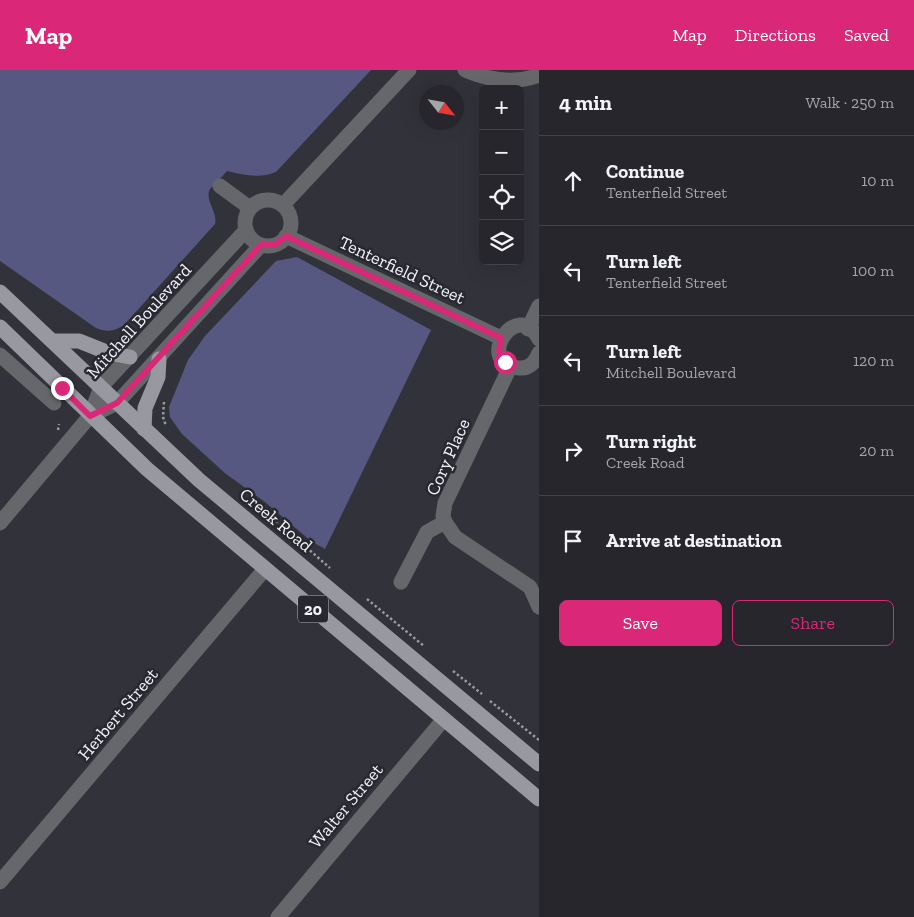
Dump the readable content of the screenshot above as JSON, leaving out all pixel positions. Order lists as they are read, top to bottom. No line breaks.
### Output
{"streets":{"main road":["Creek Road","20"],"street":["Tenterfield Street","Mitchell Boulevard","Cory Place","Herbert Street","Walter Street"]},"crossings":[["Tenterfield Street","Mitchell Boulevard"],["Mitchell Boulevard","Creek Road"],["Mitchell Boulevard","20"],["20","Herbert Street"],["20","Walter Street"]],"north":"bottom right","page":{"header":"Map","nav":["Map","Directions","Saved"],"heading":["4 min","Walk · 250 m"],"map_buttons":["+","−"],"list":[["Continue","Tenterfield Street","10 m"],["Turn left","Tenterfield Street","100 m"],["Turn left","Mitchell Boulevard","120 m"],["Turn right","Creek Road","20 m"],"Arrive at destination"],"buttons":["Save","Share"]}}
